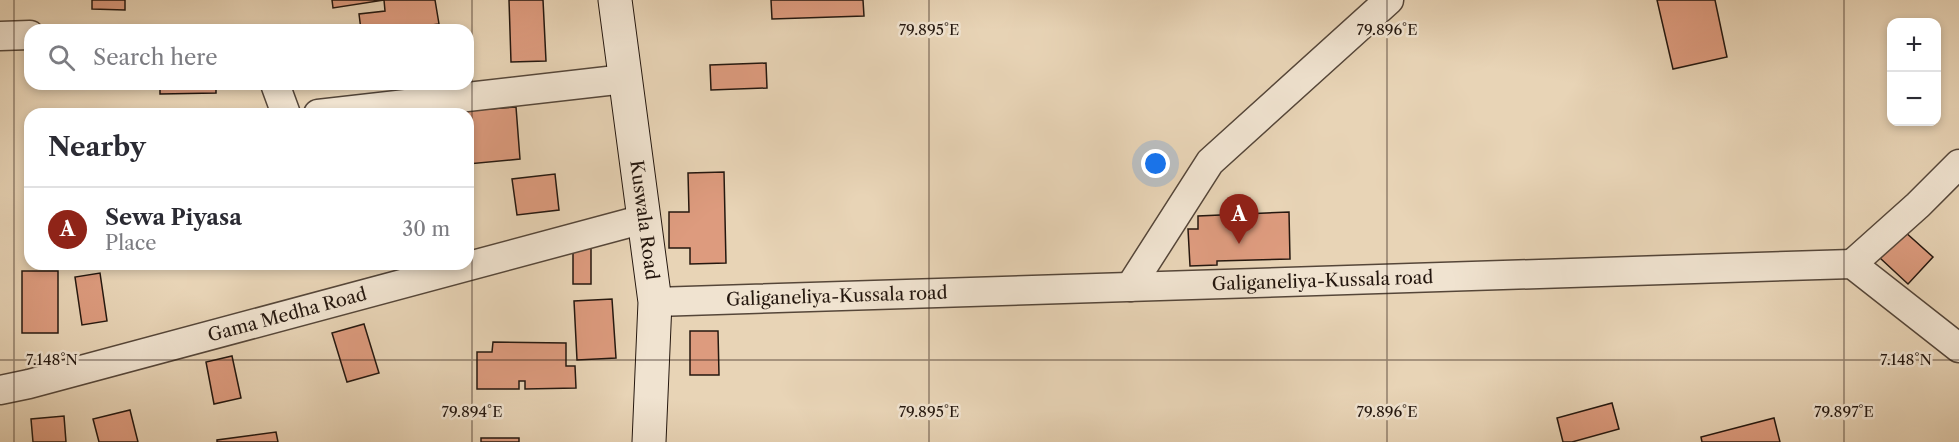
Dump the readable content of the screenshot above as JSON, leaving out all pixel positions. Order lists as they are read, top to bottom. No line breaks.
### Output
{"streets":{"street":["Kuswala Road","Galiganeliya-Kussala road","Gama Medha Road"]},"crossings":[["Kuswala Road","Galiganeliya-Kussala road"],["Kuswala Road","Gama Medha Road"]],"page":{"map_buttons":["+","−"],"search":"Search here","heading":"Nearby","list":[{"mark":"A","name":"Sewa Piyasa","note":"Place","value":"30 m"}],"pins":"A"},"coordinates":["79.895°E","79.896°E","7.148°N","79.894°E","79.897°E"]}
